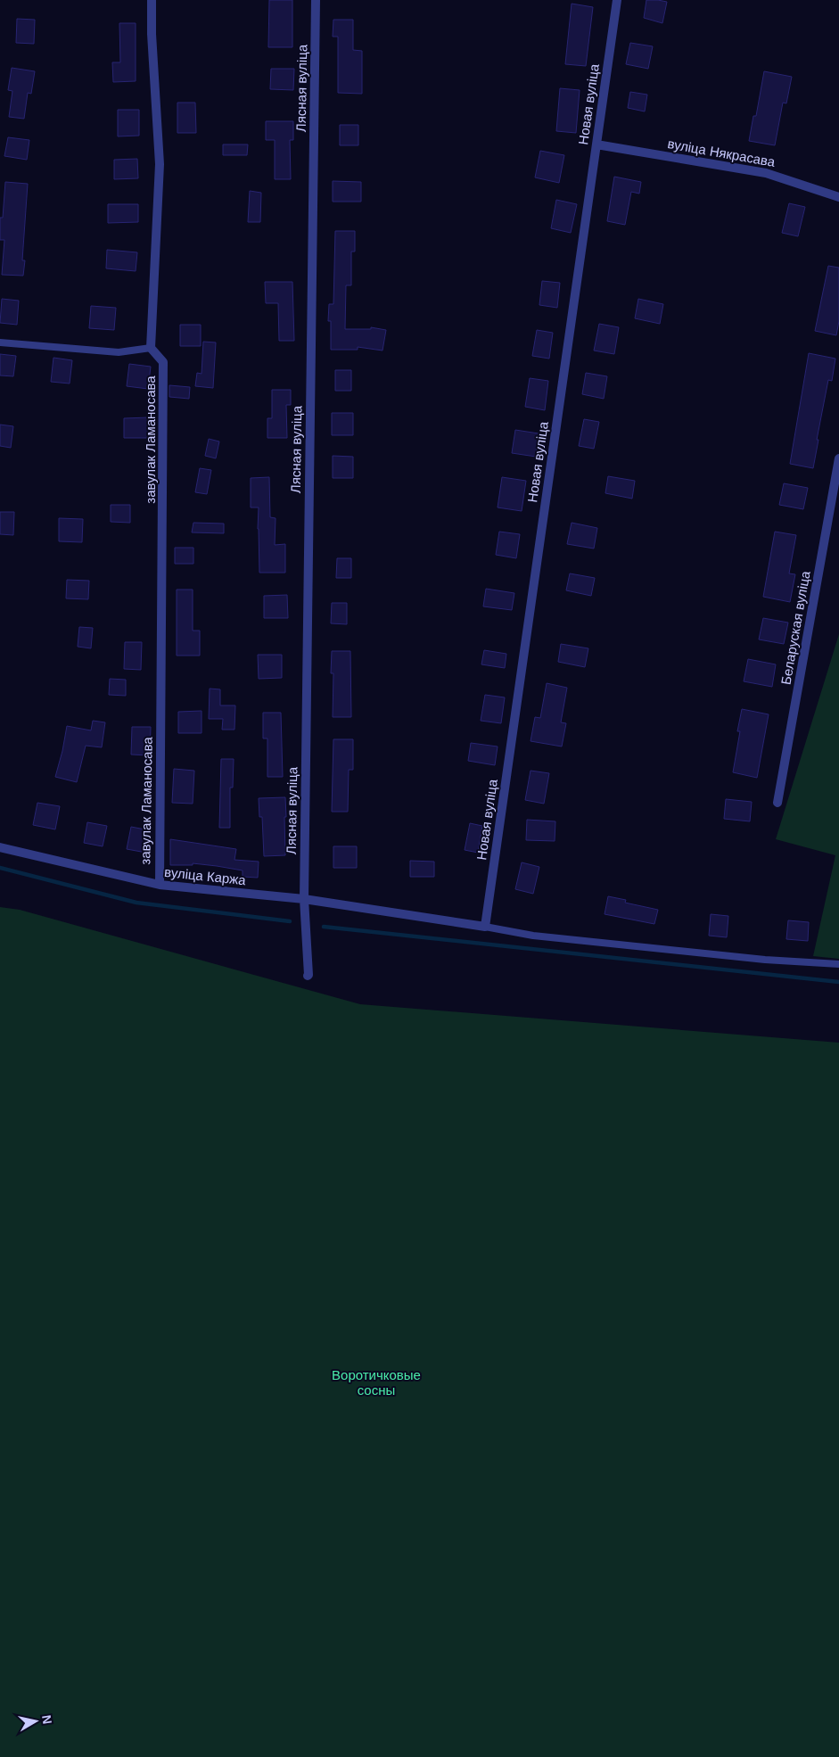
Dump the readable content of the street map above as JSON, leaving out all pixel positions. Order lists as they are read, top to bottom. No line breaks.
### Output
{"streets":{"street":["Лясная вуліца","Новая вуліца","вуліца Някрасава","завулак Ламаносава","Беларуская вуліца","вуліца Каржа"]},"crossings":[["Лясная вуліца","вуліца Каржа"],["Новая вуліца","вуліца Някрасава"],["завулак Ламаносава","вуліца Каржа"]],"parks":["Воротичковые сосны"],"north":"right"}
